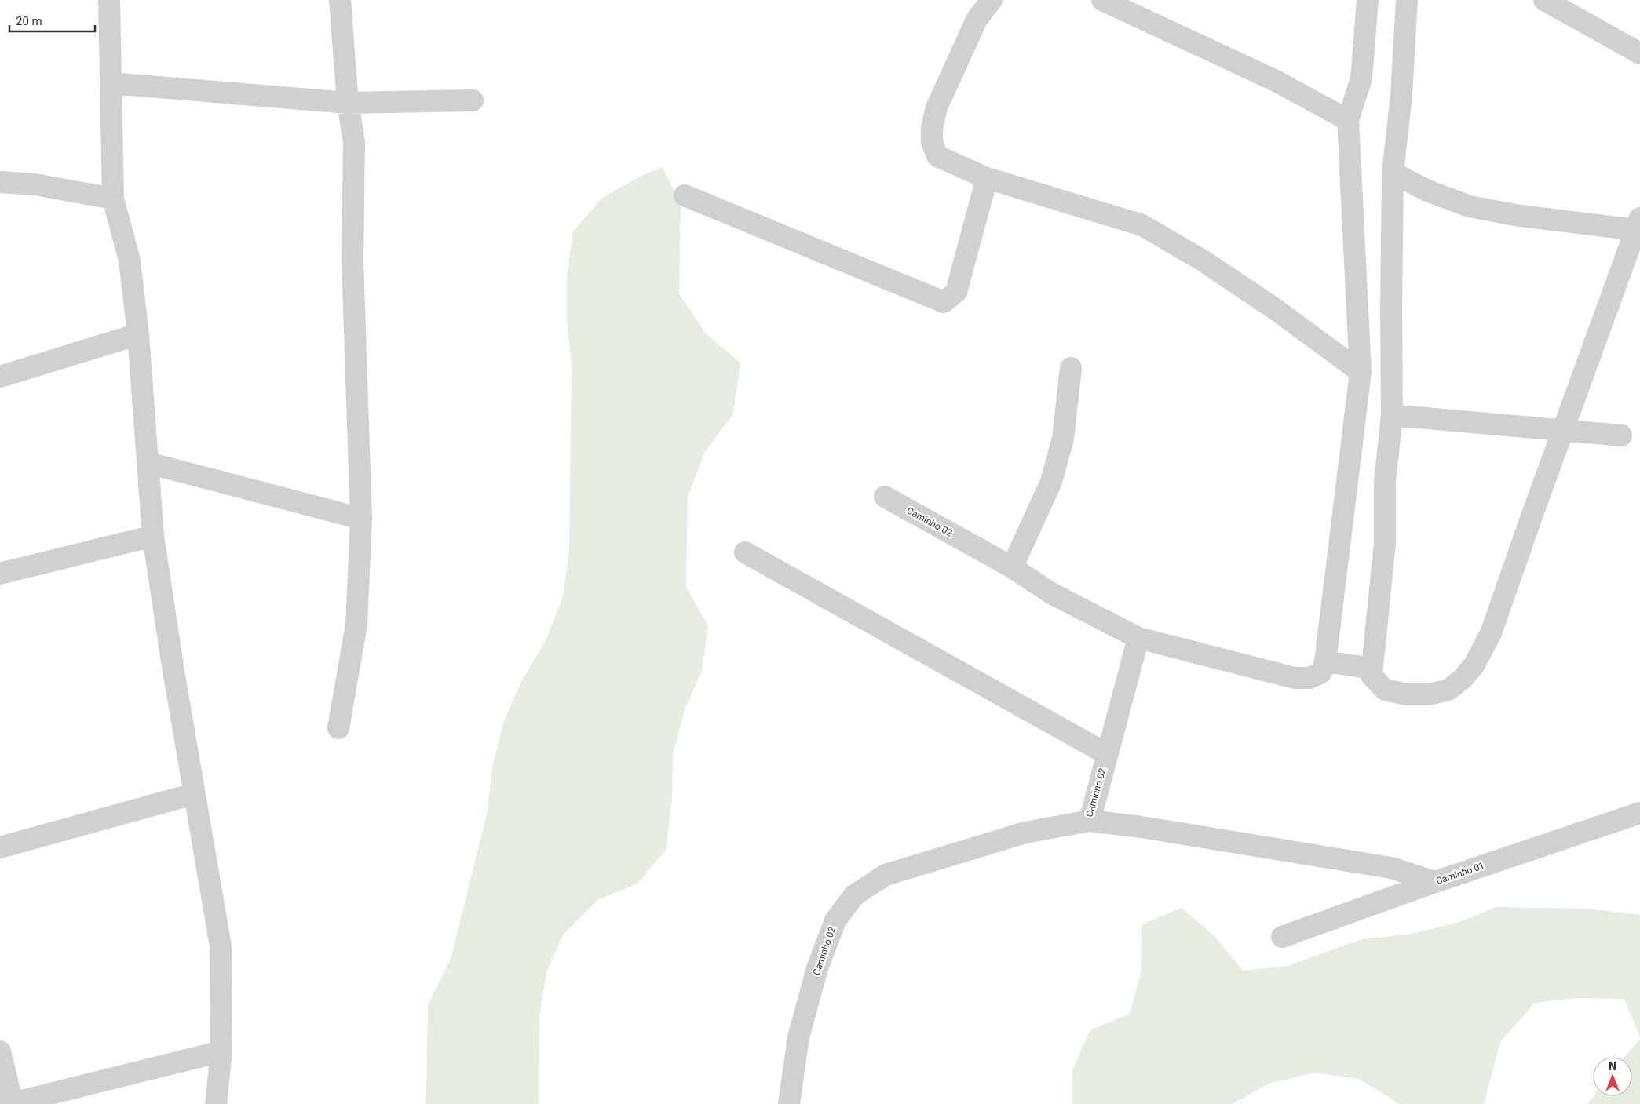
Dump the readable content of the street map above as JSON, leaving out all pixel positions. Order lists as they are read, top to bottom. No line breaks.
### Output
{"streets":{"street":["Caminho 02","Caminho 01"]},"scale_bar":"20 m","north":"top"}
